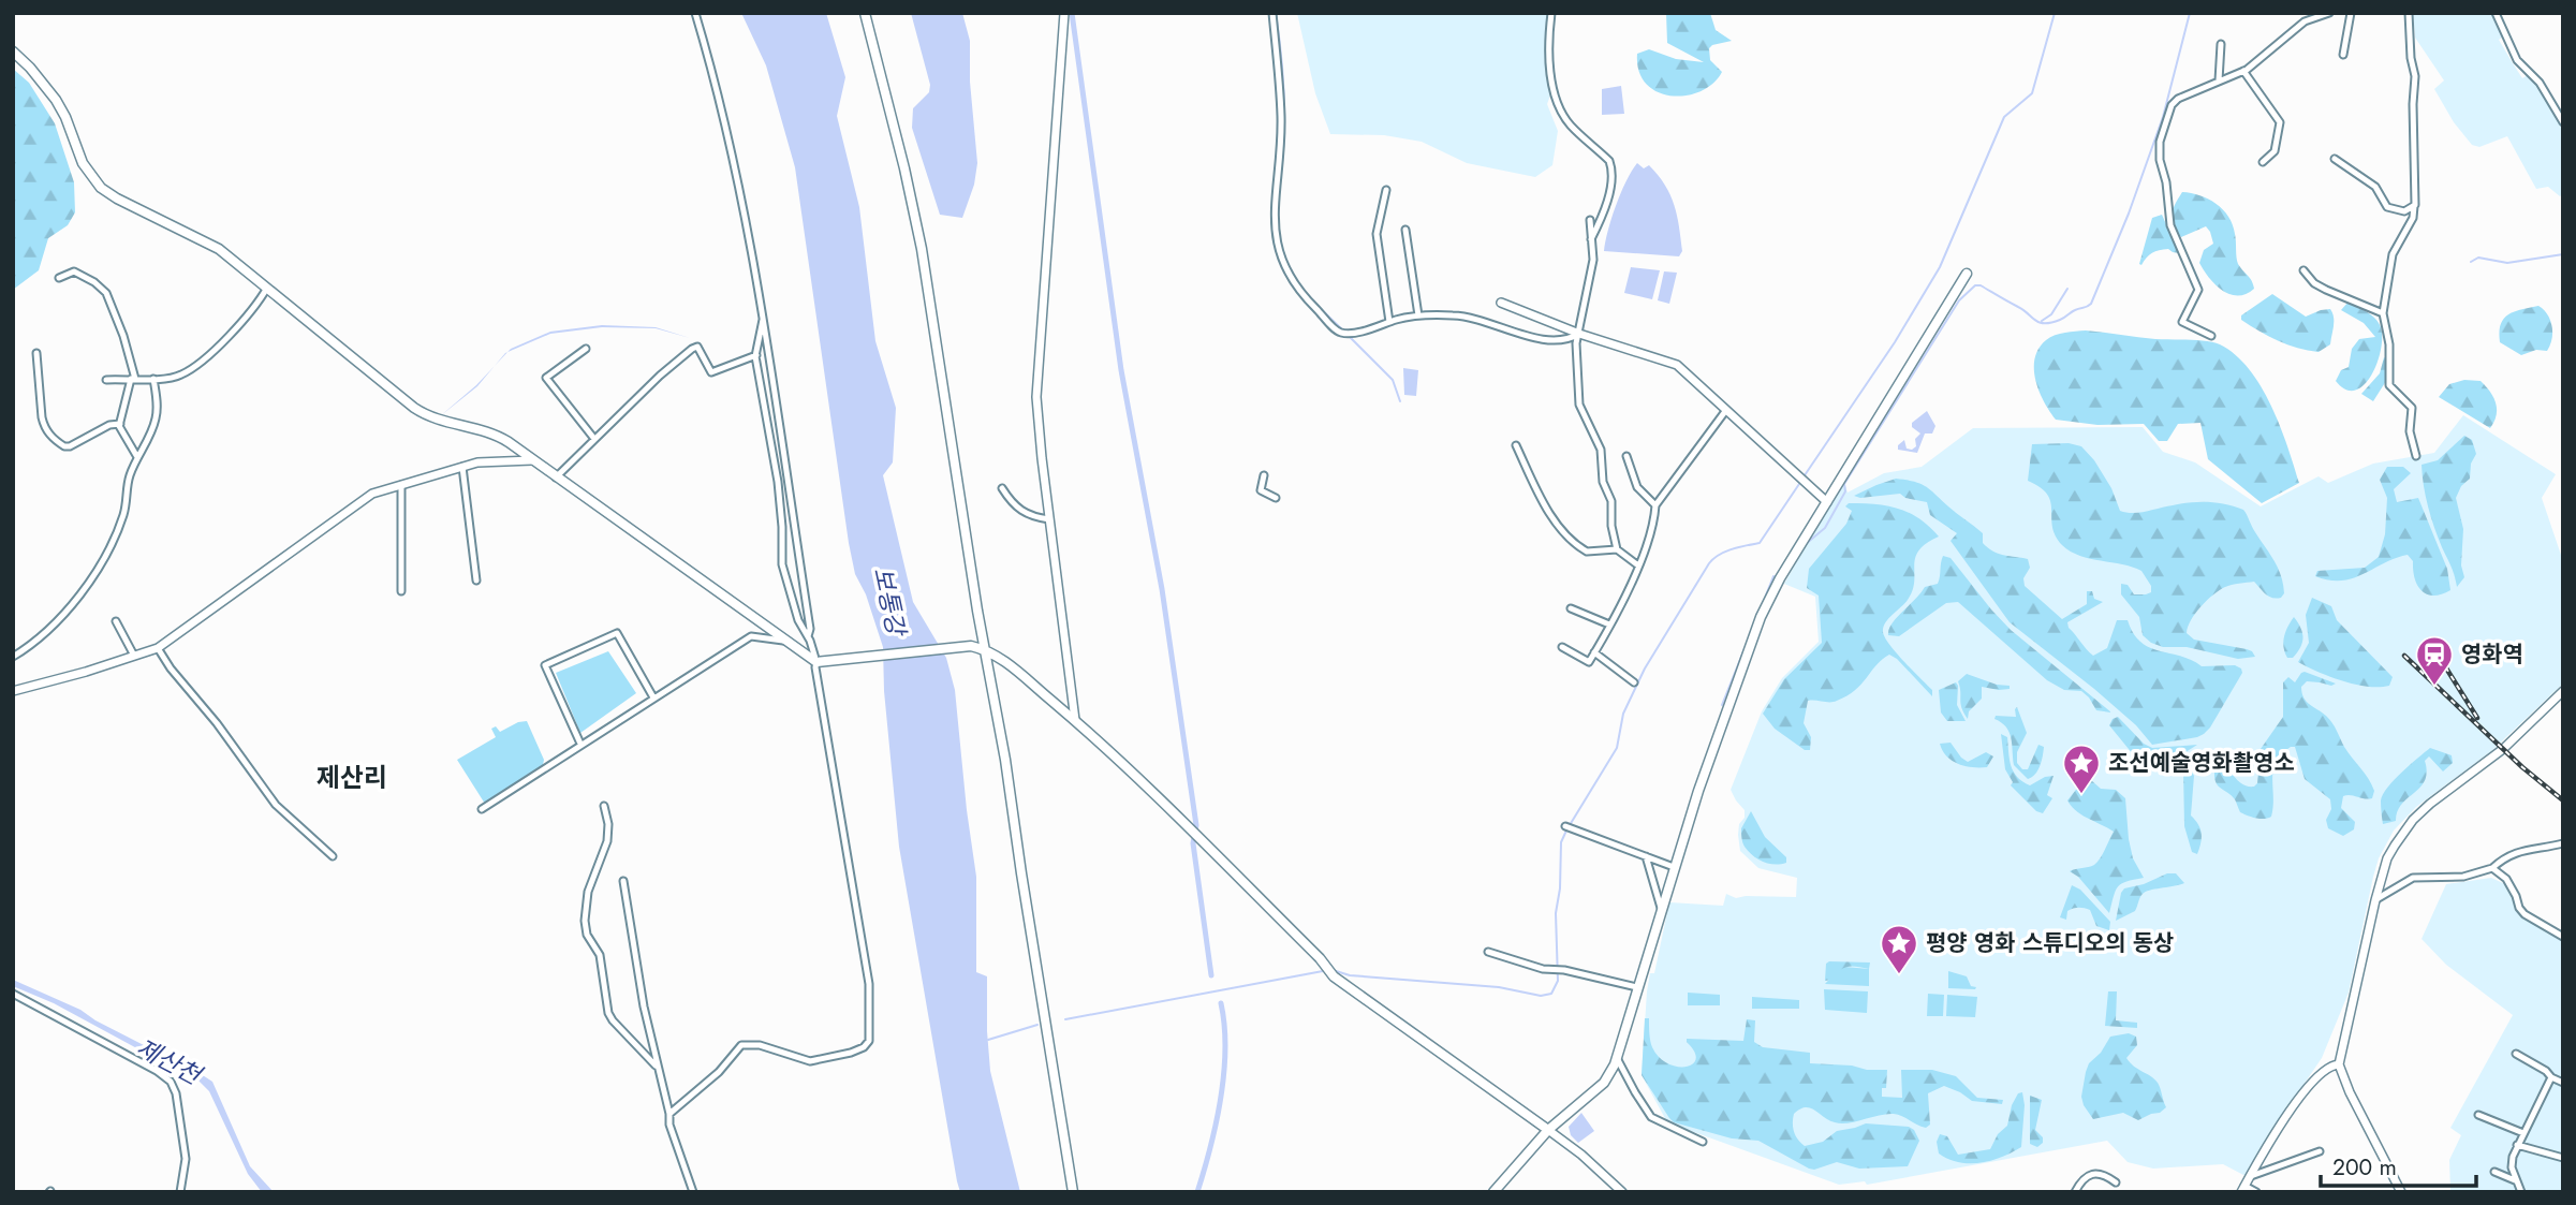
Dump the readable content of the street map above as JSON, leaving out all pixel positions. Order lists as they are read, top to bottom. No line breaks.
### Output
{"districts":["제산리"],"water":["보통강","제산천"],"places":{"station":["영화역"],"place":["조선예술영화촬영소","평양 영화 스튜디오의 동상"]},"scale_bar":"200 m"}
